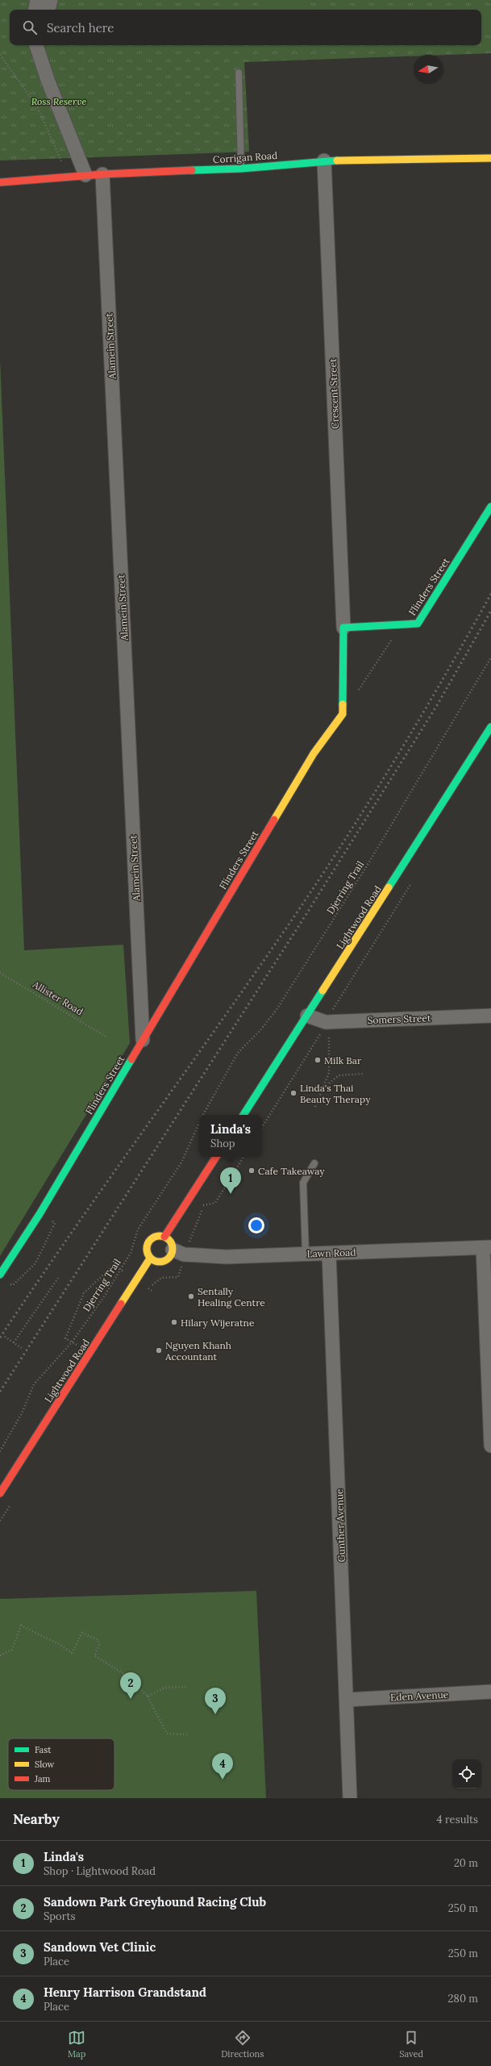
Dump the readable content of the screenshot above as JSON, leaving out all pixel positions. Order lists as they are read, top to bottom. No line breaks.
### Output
{"streets":{"main road":["Corrigan Road","Flinders Street","Lightwood Road"],"street":["Alamein Street","Crescent Street","Somers Street","Lawn Road","Gunther Avenue","Eden Avenue"],"path":["Djerring Trail","Allister Road"]},"crossings":[["Corrigan Road","Alamein Street"],["Corrigan Road","Crescent Street"],["Alamein Street","Flinders Street"],["Crescent Street","Flinders Street"],["Lightwood Road","Somers Street"],["Lightwood Road","Lawn Road"],["Lawn Road","Gunther Avenue"],["Gunther Avenue","Eden Avenue"]],"parks":["Ross Reserve"],"places":["Milk Bar","Linda's Thai Beauty Therapy","Cafe Takeaway","Sentally Healing Centre","Hilary Wijeratne","Nguyen Khanh Accountant"],"legend":["Fast","Slow","Jam"],"north":"left","page":{"search":"Search here","popup":["Linda's","Shop"],"pins":["1","2","3","4"],"heading":["Nearby","4 results"],"list":[{"mark":"1","name":"Linda's","note":"Shop · Lightwood Road","value":"20 m"},{"mark":"2","name":"Sandown Park Greyhound Racing Club","note":"Sports","value":"250 m"},{"mark":"3","name":"Sandown Vet Clinic","note":"Place","value":"250 m"},{"mark":"4","name":"Henry Harrison Grandstand","note":"Place","value":"280 m"}],"nav":["Map","Directions","Saved"]}}
